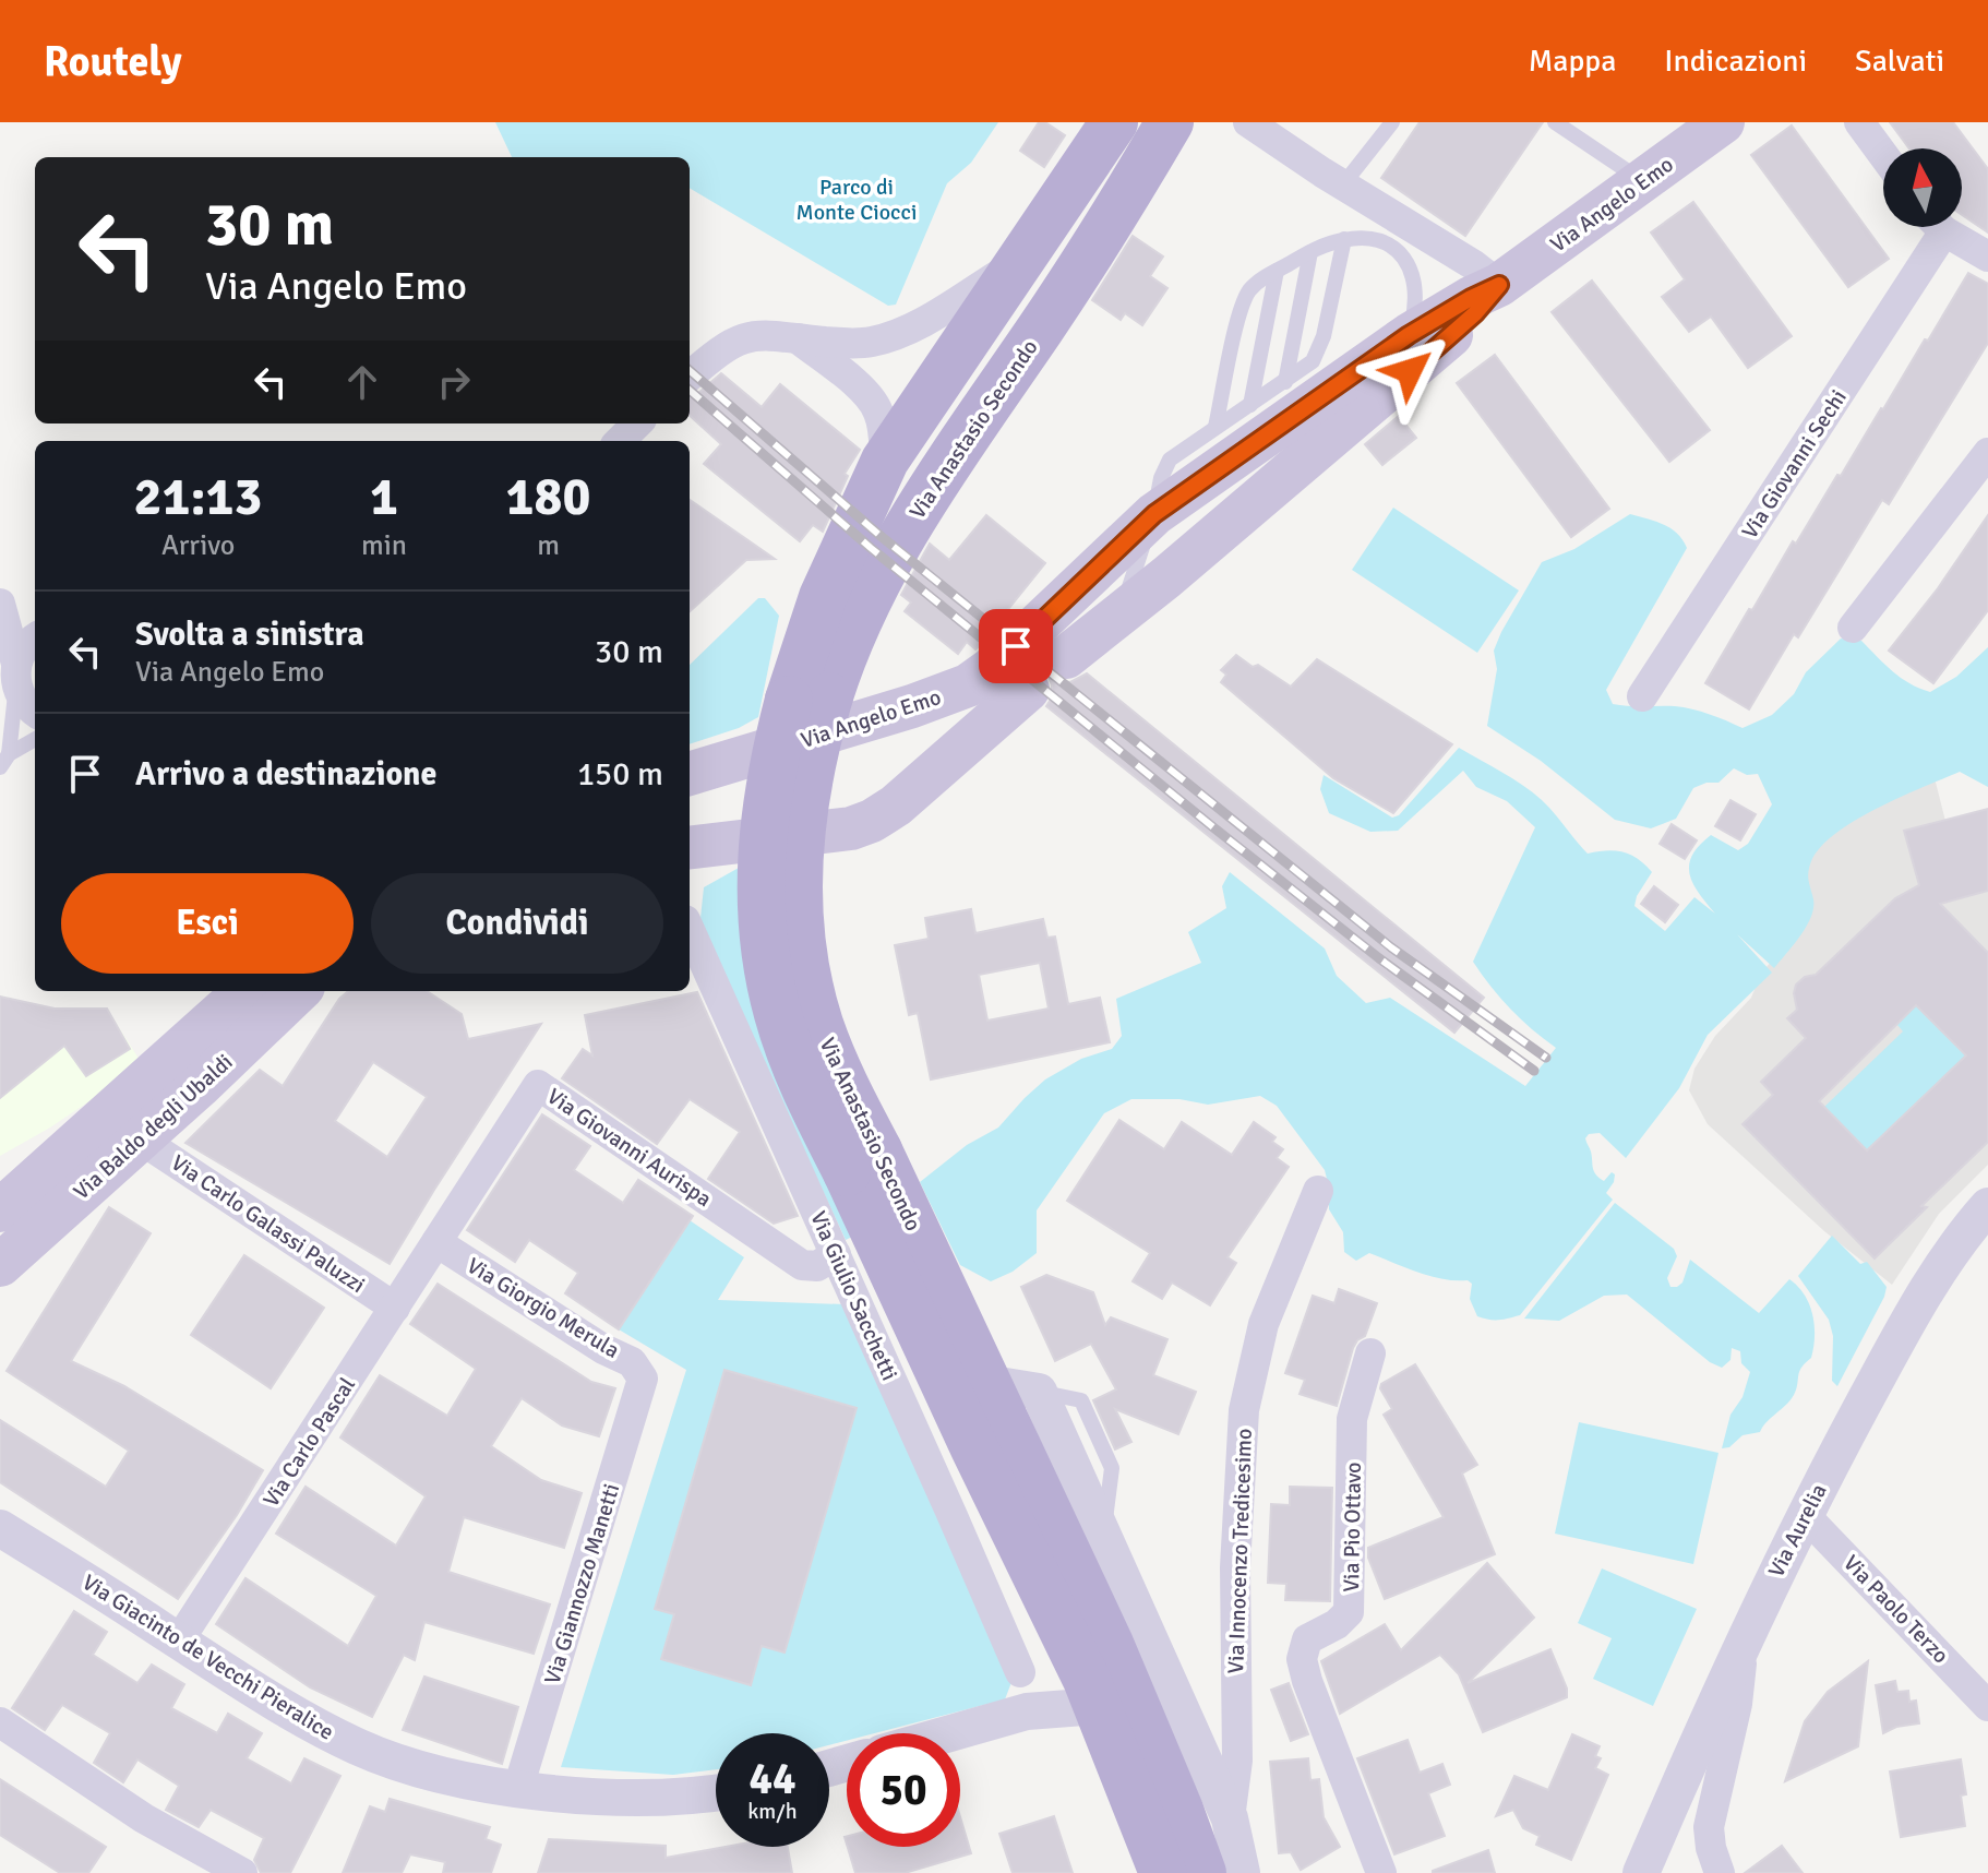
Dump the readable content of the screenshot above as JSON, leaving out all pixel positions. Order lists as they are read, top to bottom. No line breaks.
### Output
{"streets":{"main road":["Via Angelo Emo","Via Anastasio Secondo","Via Baldo degli Ubaldi"],"street":["Via Giovanni Sechi","Via Giovanni Aurispa","Via Carlo Galassi Paluzzi","Via Giulio Sacchetti","Via Giorgio Merula","Via Carlo Pascal","Via Pio Ottavo","Via Aurelia","Via Innocenzo Tredicesimo","Via Giannozzo Manetti","Via Paolo Terzo","Via Giacinto de Vecchi Pieralice"]},"crossings":[["Via Anastasio Secondo","Via Innocenzo Tredicesimo"],["Via Baldo degli Ubaldi","Via Carlo Galassi Paluzzi"],["Via Giovanni Aurispa","Via Giulio Sacchetti"],["Via Giovanni Aurispa","Via Giorgio Merula"],["Via Giovanni Aurispa","Via Carlo Pascal"],["Via Carlo Galassi Paluzzi","Via Carlo Pascal"],["Via Giorgio Merula","Via Carlo Pascal"],["Via Giorgio Merula","Via Giannozzo Manetti"],["Via Carlo Pascal","Via Giacinto de Vecchi Pieralice"],["Via Aurelia","Via Paolo Terzo"],["Via Giannozzo Manetti","Via Giacinto de Vecchi Pieralice"]],"parks":["Parco di Monte Ciocci"],"north":"top","page":{"header":"Routely","nav":["Mappa","Indicazioni","Salvati"],"turn":["30 m","Via Angelo Emo"],"eta":["21:13","Arrivo","1","min","180","m"],"list":[{"name":"Svolta a sinistra","note":"Via Angelo Emo","value":"30 m"},{"name":"Arrivo a destinazione","value":"150 m"}],"buttons":["Esci","Condividi"],"speed":"44 km/h","limit":"50"}}
